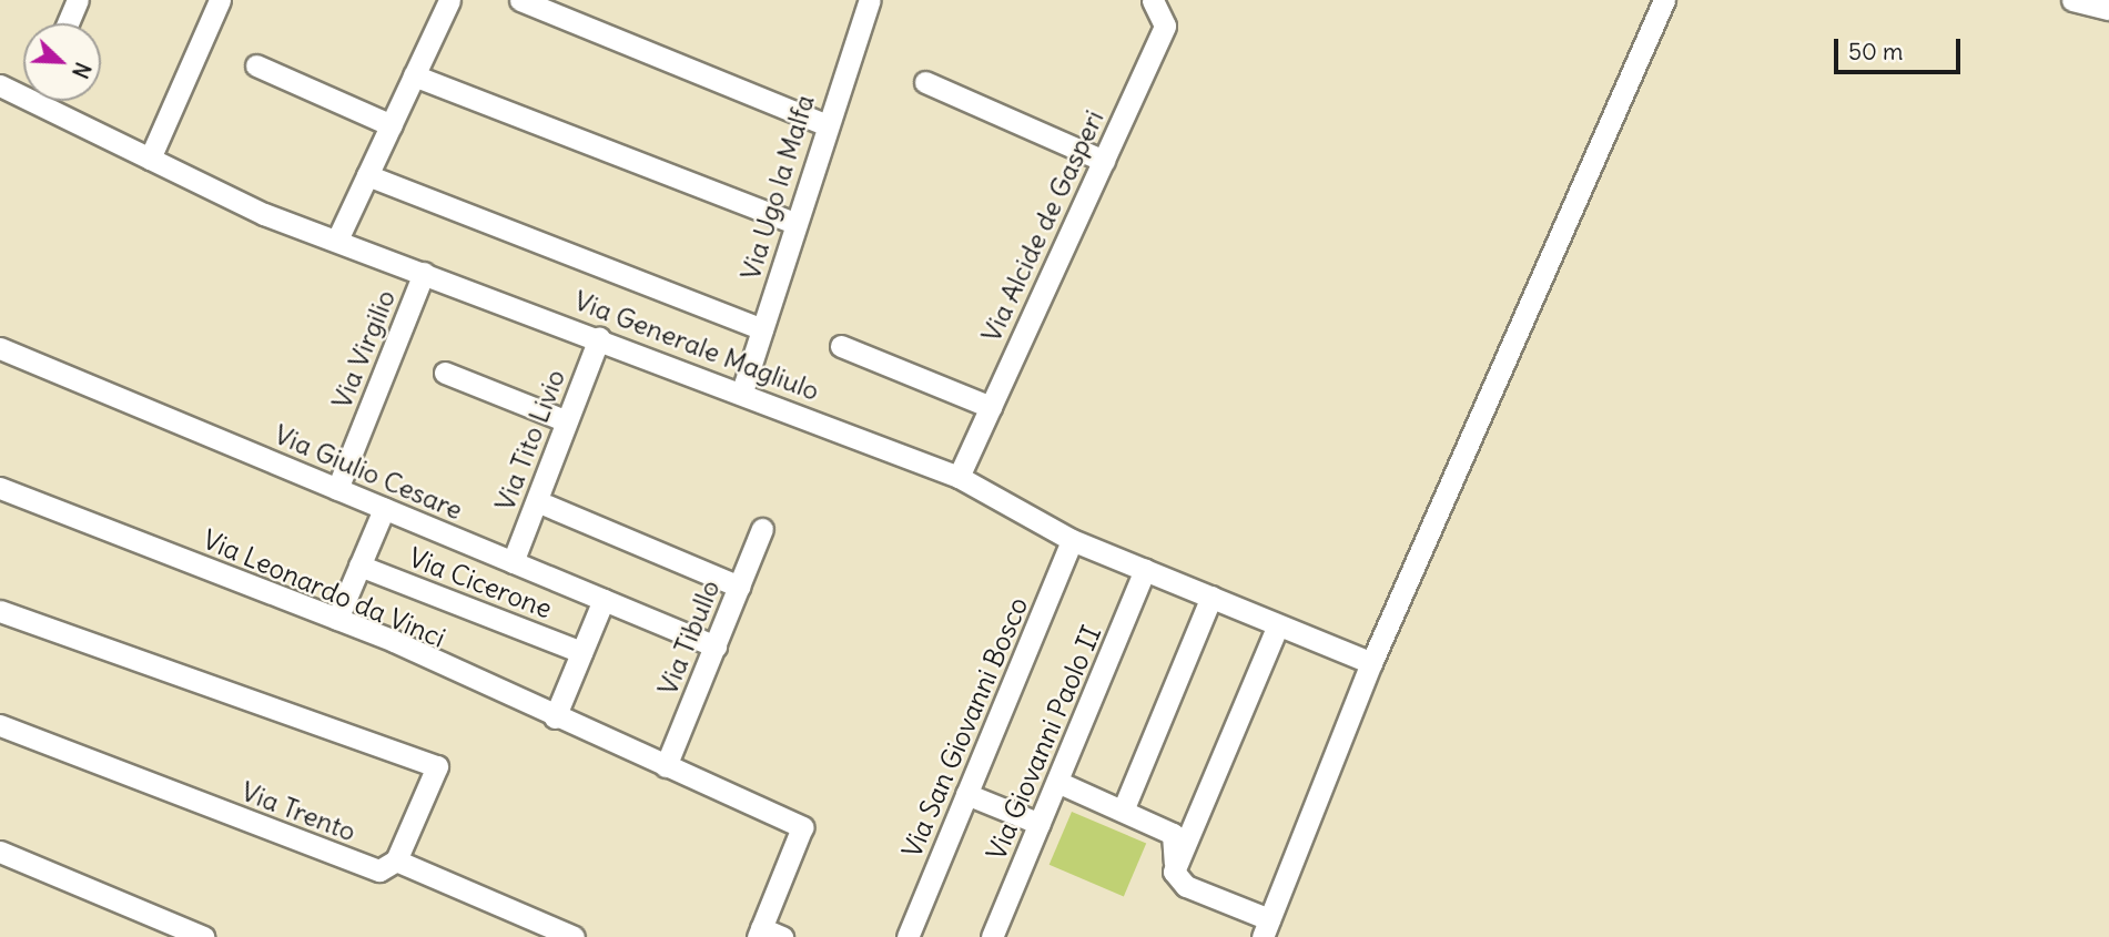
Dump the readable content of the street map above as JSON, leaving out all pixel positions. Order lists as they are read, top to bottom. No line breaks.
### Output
{"streets":{"street":["Via Ugo la Malfa","Via Alcide de Gasperi","Via Generale Magliulo","Via Virgilio","Via Tito Livio","Via Giulio Cesare","Via Cicerone","Via Leonardo da Vinci","Via Tibullo","Via San Giovanni Bosco","Via Giovanni Paolo II","Via Trento"]},"crossings":[["Via Ugo la Malfa","Via Generale Magliulo"],["Via Alcide de Gasperi","Via Generale Magliulo"],["Via Generale Magliulo","Via Virgilio"],["Via Generale Magliulo","Via Tito Livio"],["Via Generale Magliulo","Via San Giovanni Bosco"],["Via Generale Magliulo","Via Giovanni Paolo II"],["Via Virgilio","Via Giulio Cesare"],["Via Tito Livio","Via Giulio Cesare"],["Via Giulio Cesare","Via Tibullo"],["Via Leonardo da Vinci","Via Tibullo"]],"scale_bar":"50 m","north":"bottom right"}
